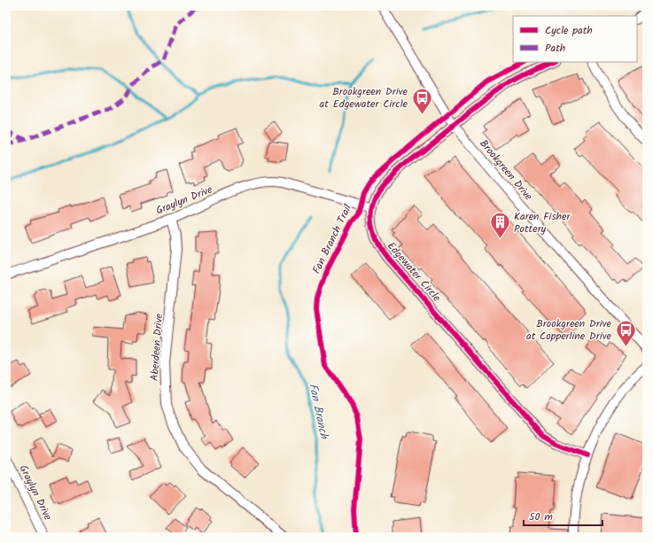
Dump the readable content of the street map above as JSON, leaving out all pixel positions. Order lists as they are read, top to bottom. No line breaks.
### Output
{"streets":{"street":["Brookgreen Drive","Graylyn Drive","Edgewater Circle","Aberdeen Drive"],"cycle path":["Fan Branch Trail"]},"crossings":[["Brookgreen Drive","Edgewater Circle"],["Graylyn Drive","Edgewater Circle"],["Graylyn Drive","Aberdeen Drive"]],"water":["Fan Branch"],"places":{"bus stop":["Brookgreen Drive at Edgewater Circle","Brookgreen Drive at Copperline Drive"],"building":["Karen Fisher Pottery"]},"legend":["Cycle path","Path"],"scale_bar":"50 m"}
